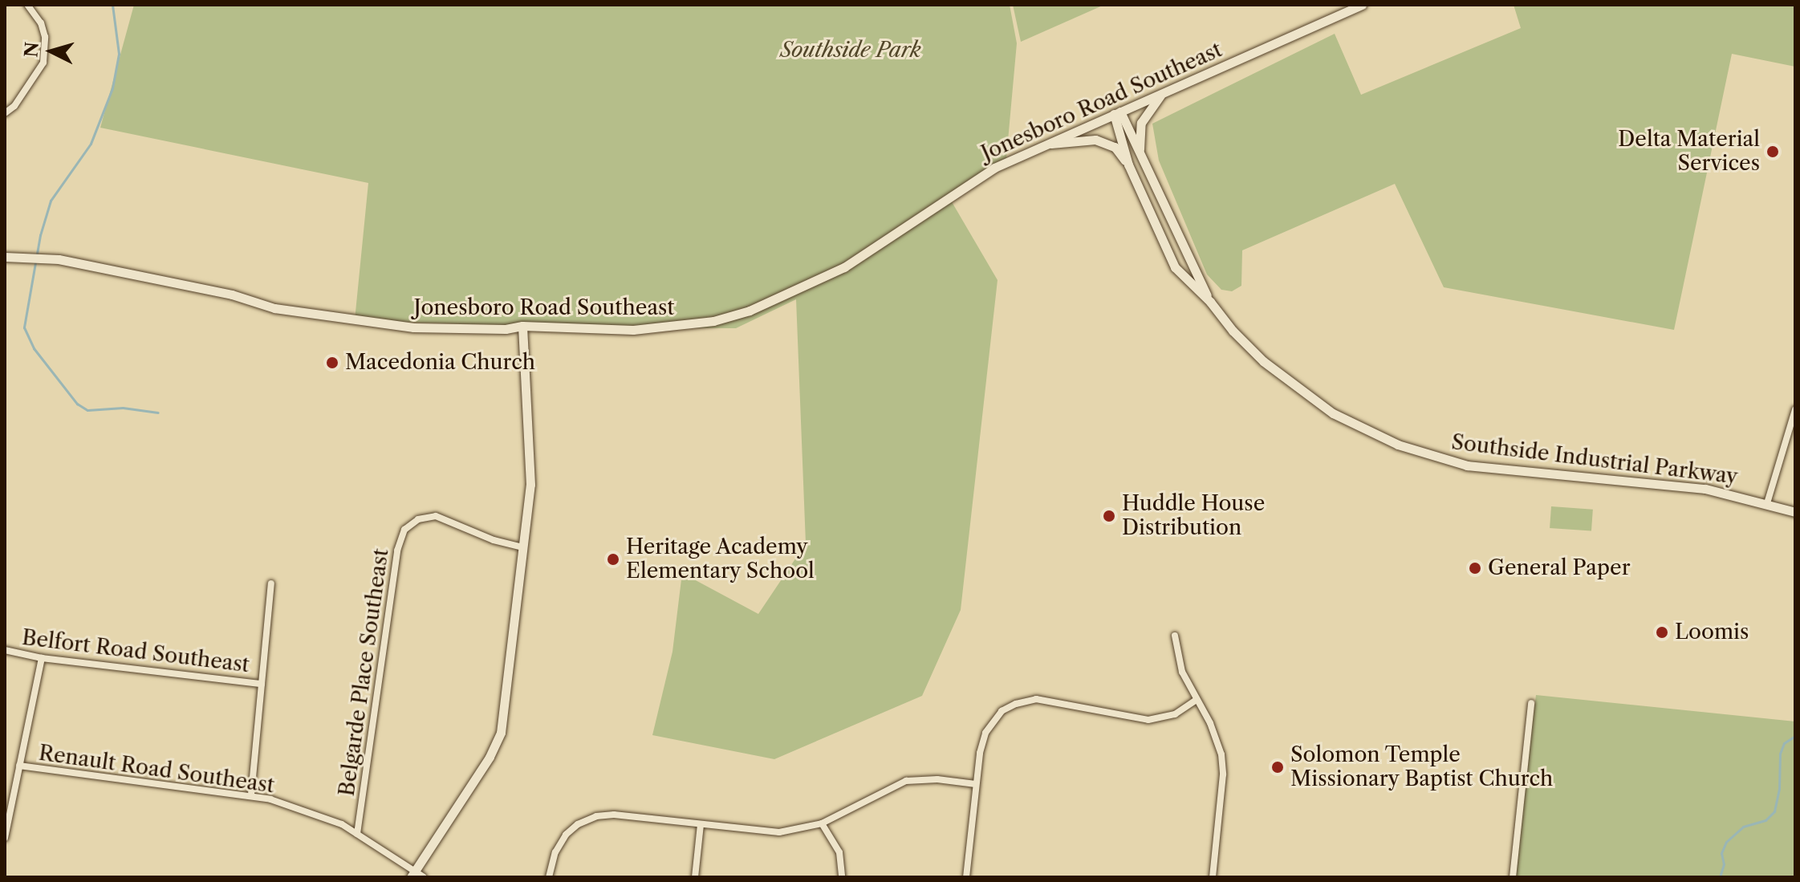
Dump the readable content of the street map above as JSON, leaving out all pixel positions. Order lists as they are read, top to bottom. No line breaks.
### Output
{"streets":{"street":["Jonesboro Road Southeast","Southside Industrial Parkway","Belfort Road Southeast","Belgarde Place Southeast","Renault Road Southeast"]},"crossings":[["Jonesboro Road Southeast","Southside Industrial Parkway"],["Belgarde Place Southeast","Renault Road Southeast"]],"parks":["Southside Park"],"places":["Delta Material Services","Macedonia Church","Huddle House Distribution","Heritage Academy Elementary School","General Paper","Loomis","Solomon Temple Missionary Baptist Church"],"north":"left"}
